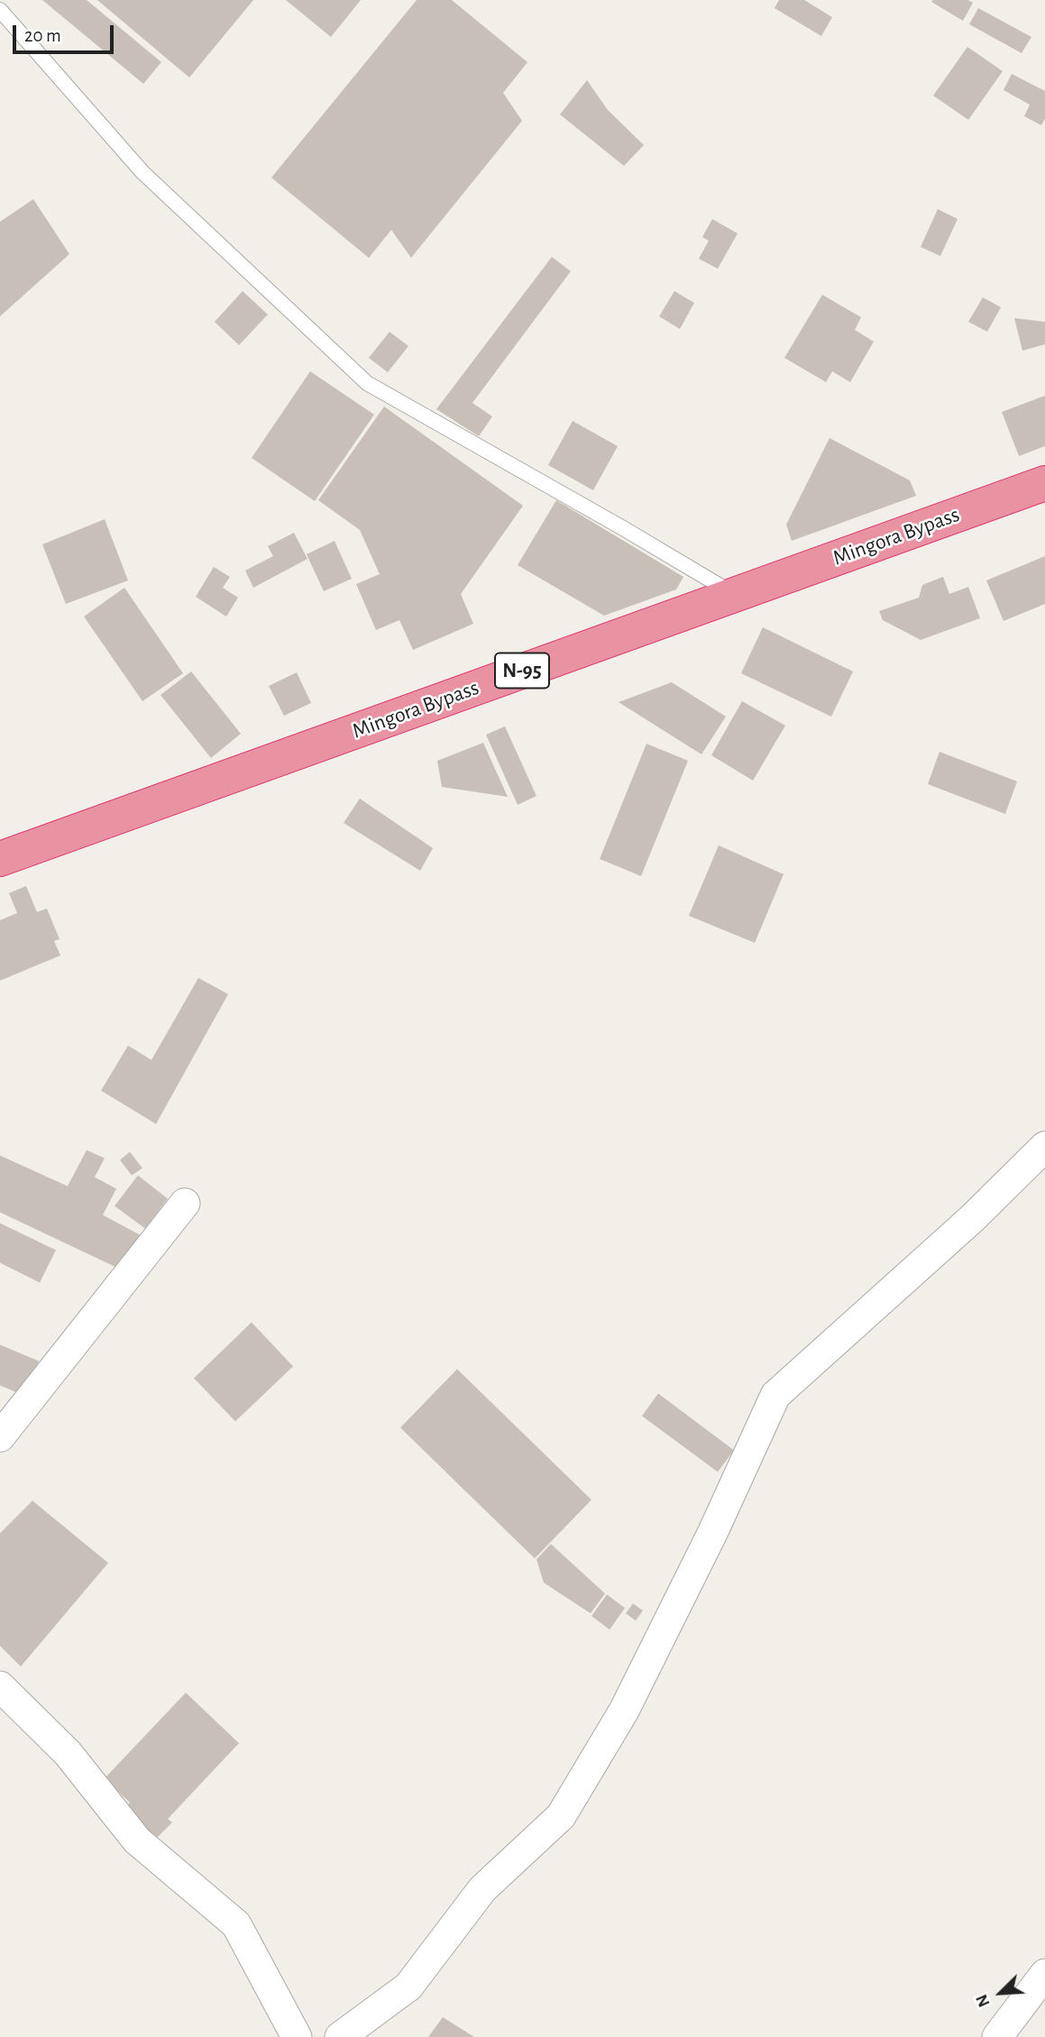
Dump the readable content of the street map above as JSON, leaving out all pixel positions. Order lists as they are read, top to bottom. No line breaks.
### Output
{"streets":{"highway":["Mingora Bypass","N-95"]},"scale_bar":"20 m","north":"bottom left"}
